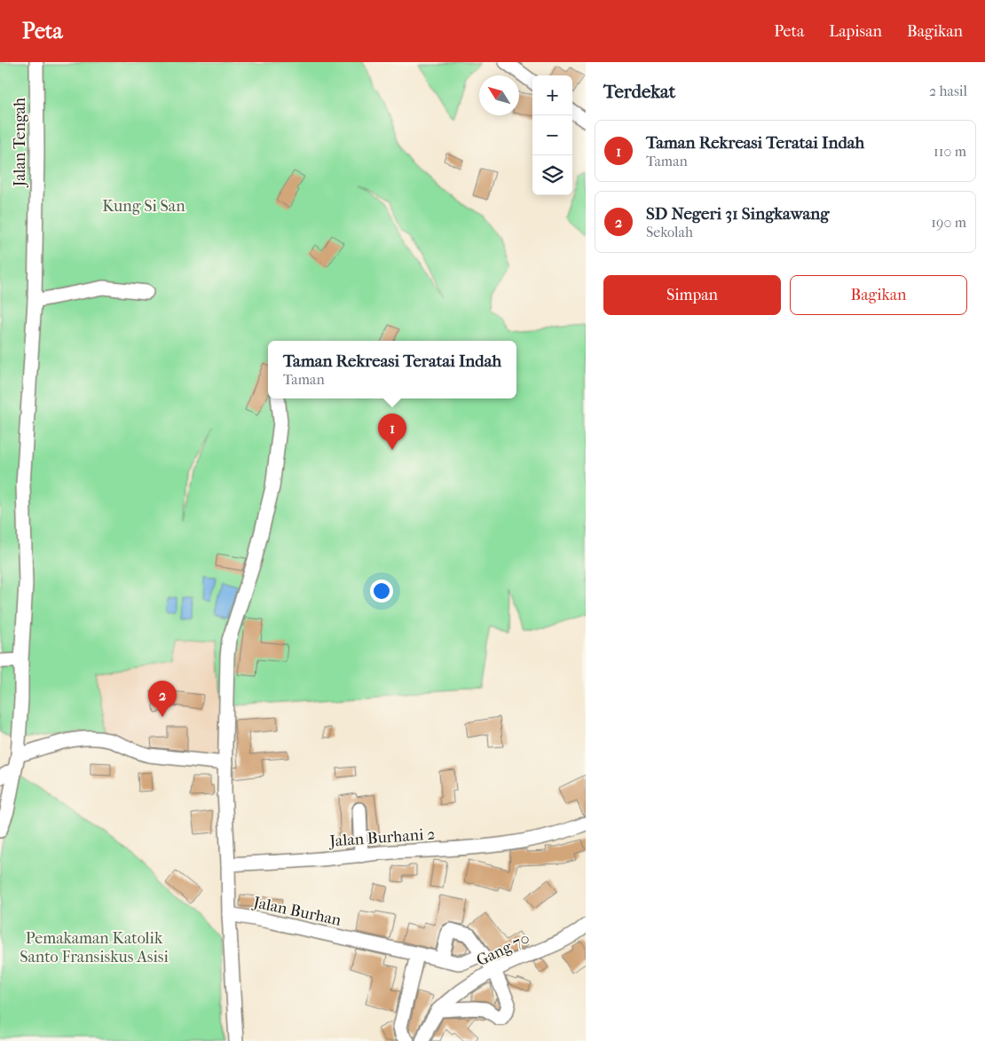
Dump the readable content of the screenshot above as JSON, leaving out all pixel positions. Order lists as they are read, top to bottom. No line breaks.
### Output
{"streets":{"street":["Jalan Tengah","Jalan Burhani 2","Jalan Burhan","Gang 70"]},"parks":["Kung Si San","Pemakaman Katolik Santo Fransiskus Asisi"],"north":"top left","page":{"header":"Peta","nav":["Peta","Lapisan","Bagikan"],"heading":["Terdekat","2 hasil"],"map_buttons":["+","−"],"list":[{"mark":"1","name":"Taman Rekreasi Teratai Indah","note":"Taman","value":"110 m"},{"mark":"2","name":"SD Negeri 31 Singkawang","note":"Sekolah","value":"190 m"}],"buttons":["Simpan","Bagikan"],"popup":["Taman Rekreasi Teratai Indah","Taman"],"pins":["1","2"]}}
